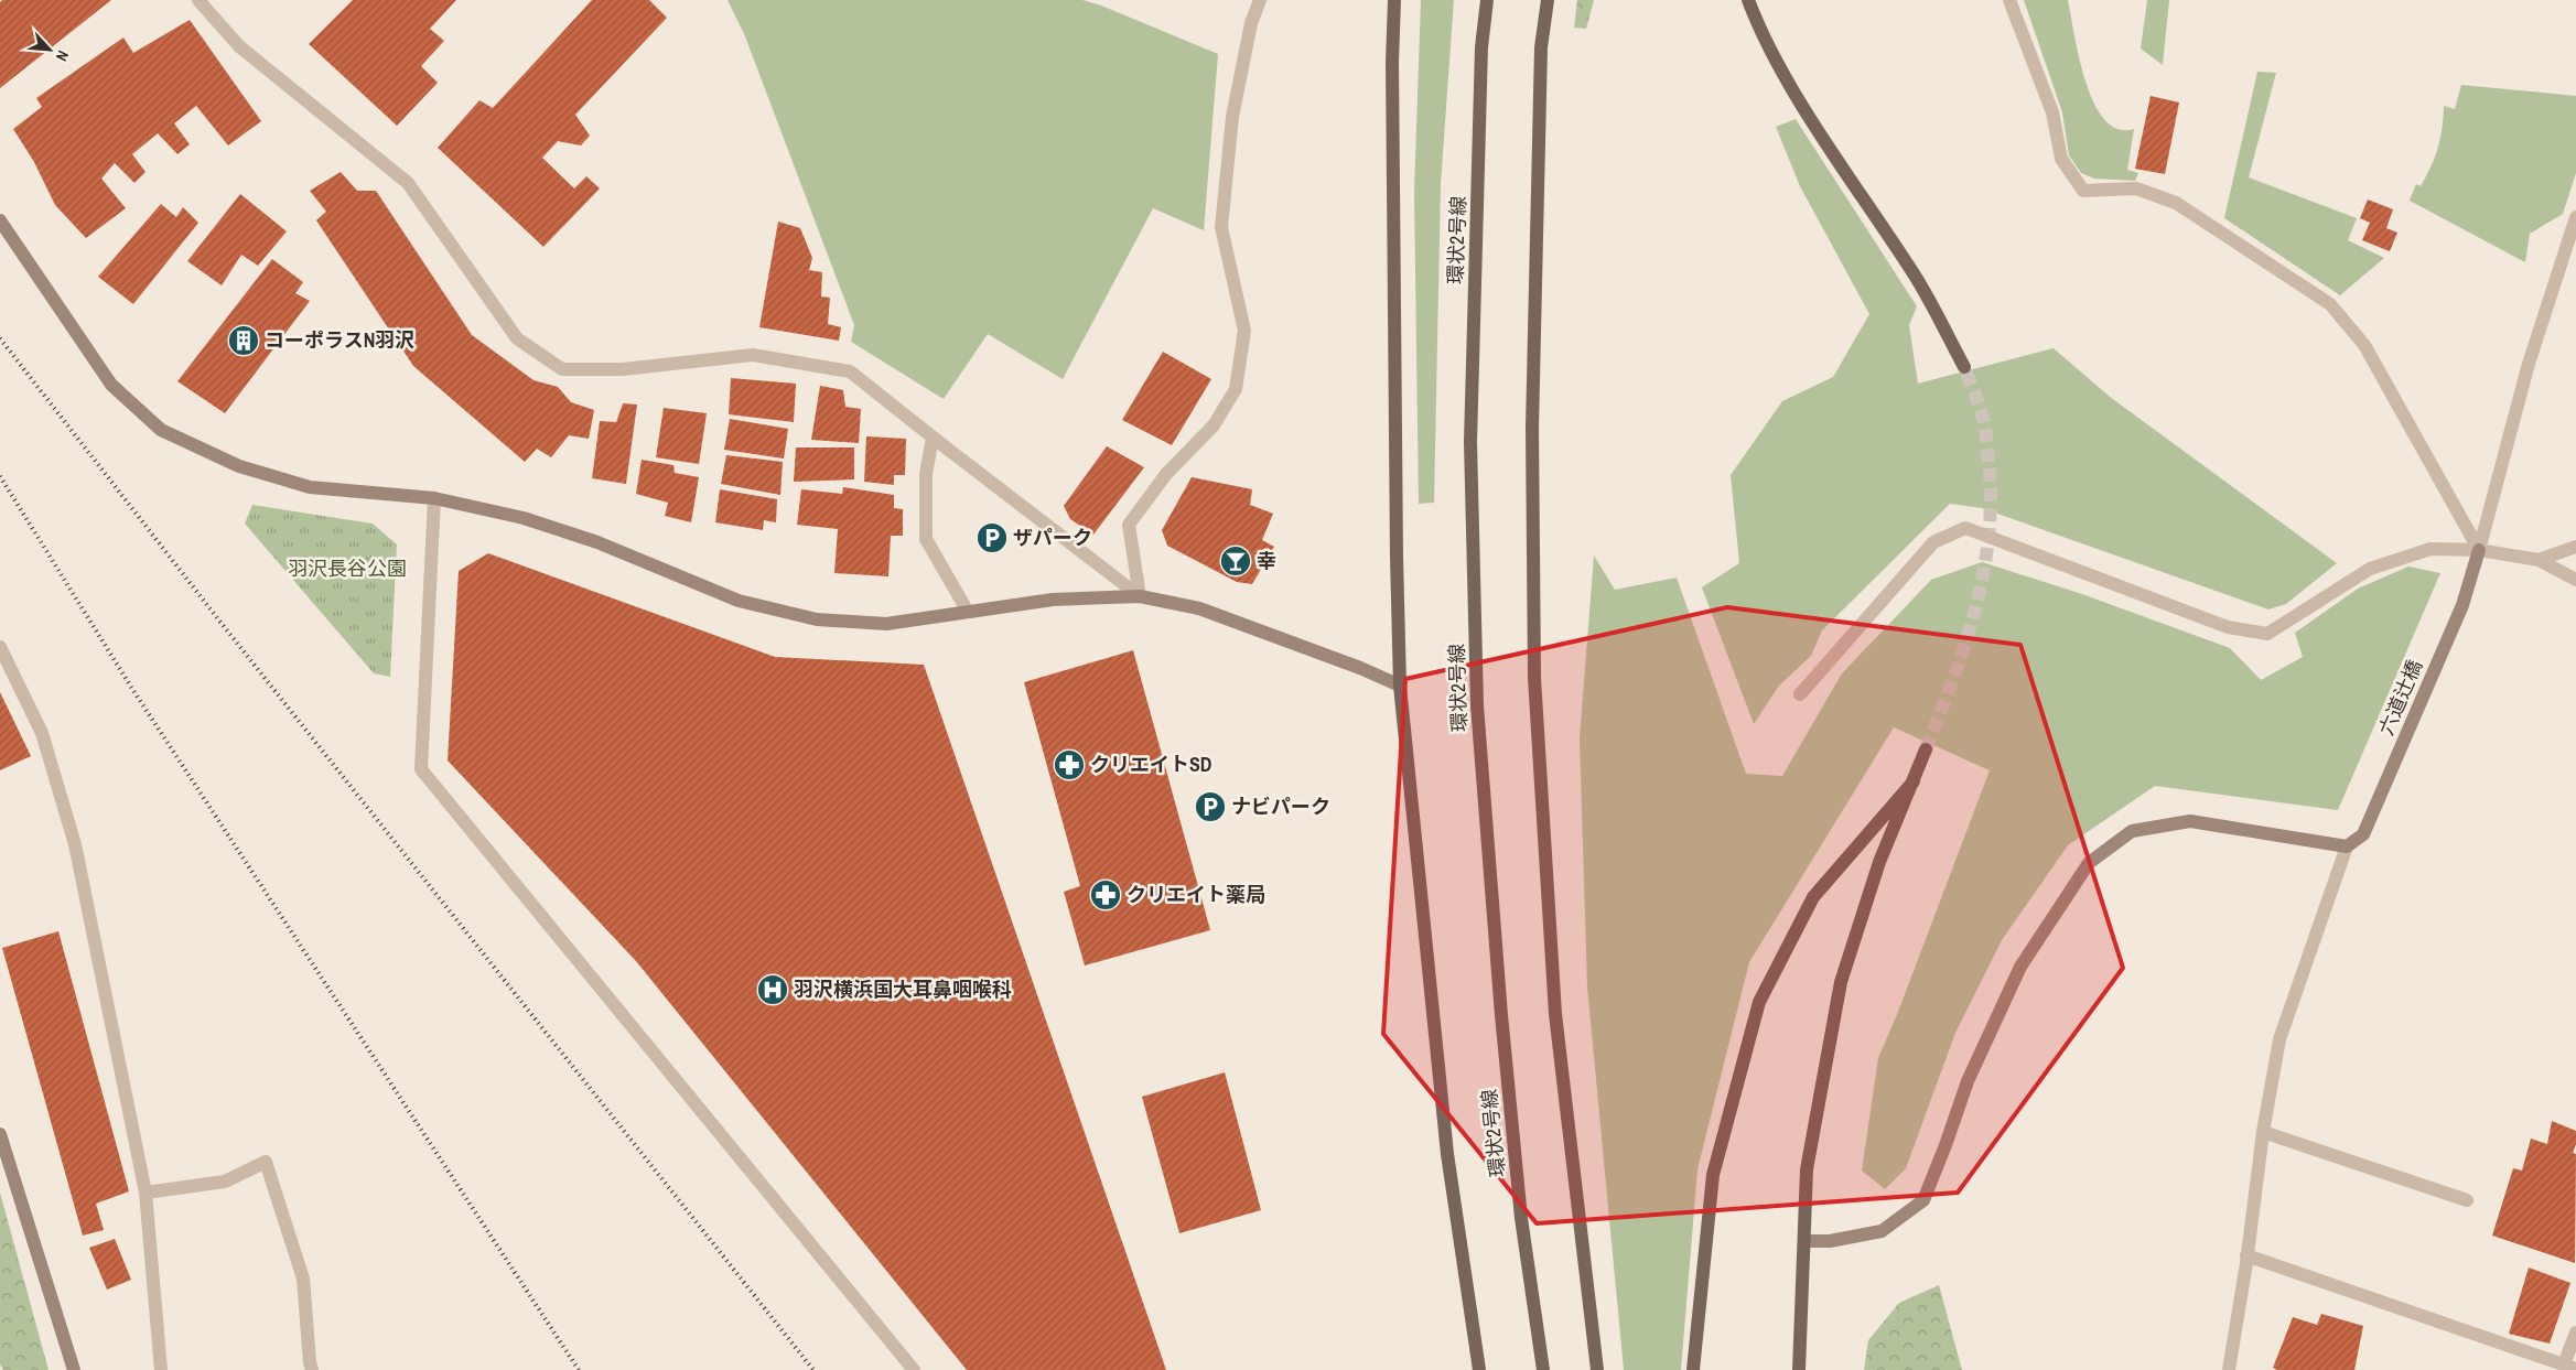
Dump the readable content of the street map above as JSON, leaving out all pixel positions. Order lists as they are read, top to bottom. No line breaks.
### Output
{"streets":{"main road":["環状2号線"],"street":["六道辻橋"]},"parks":["羽沢長谷公園"],"places":{"building":["コーポラスN羽沢"],"parking":["ザパーク","ナビパーク"],"bar":["幸"],"pharmacy":["クリエイトSD","クリエイト薬局"],"hospital":["羽沢横浜国大耳鼻咽喉科"]},"north":"bottom right"}
